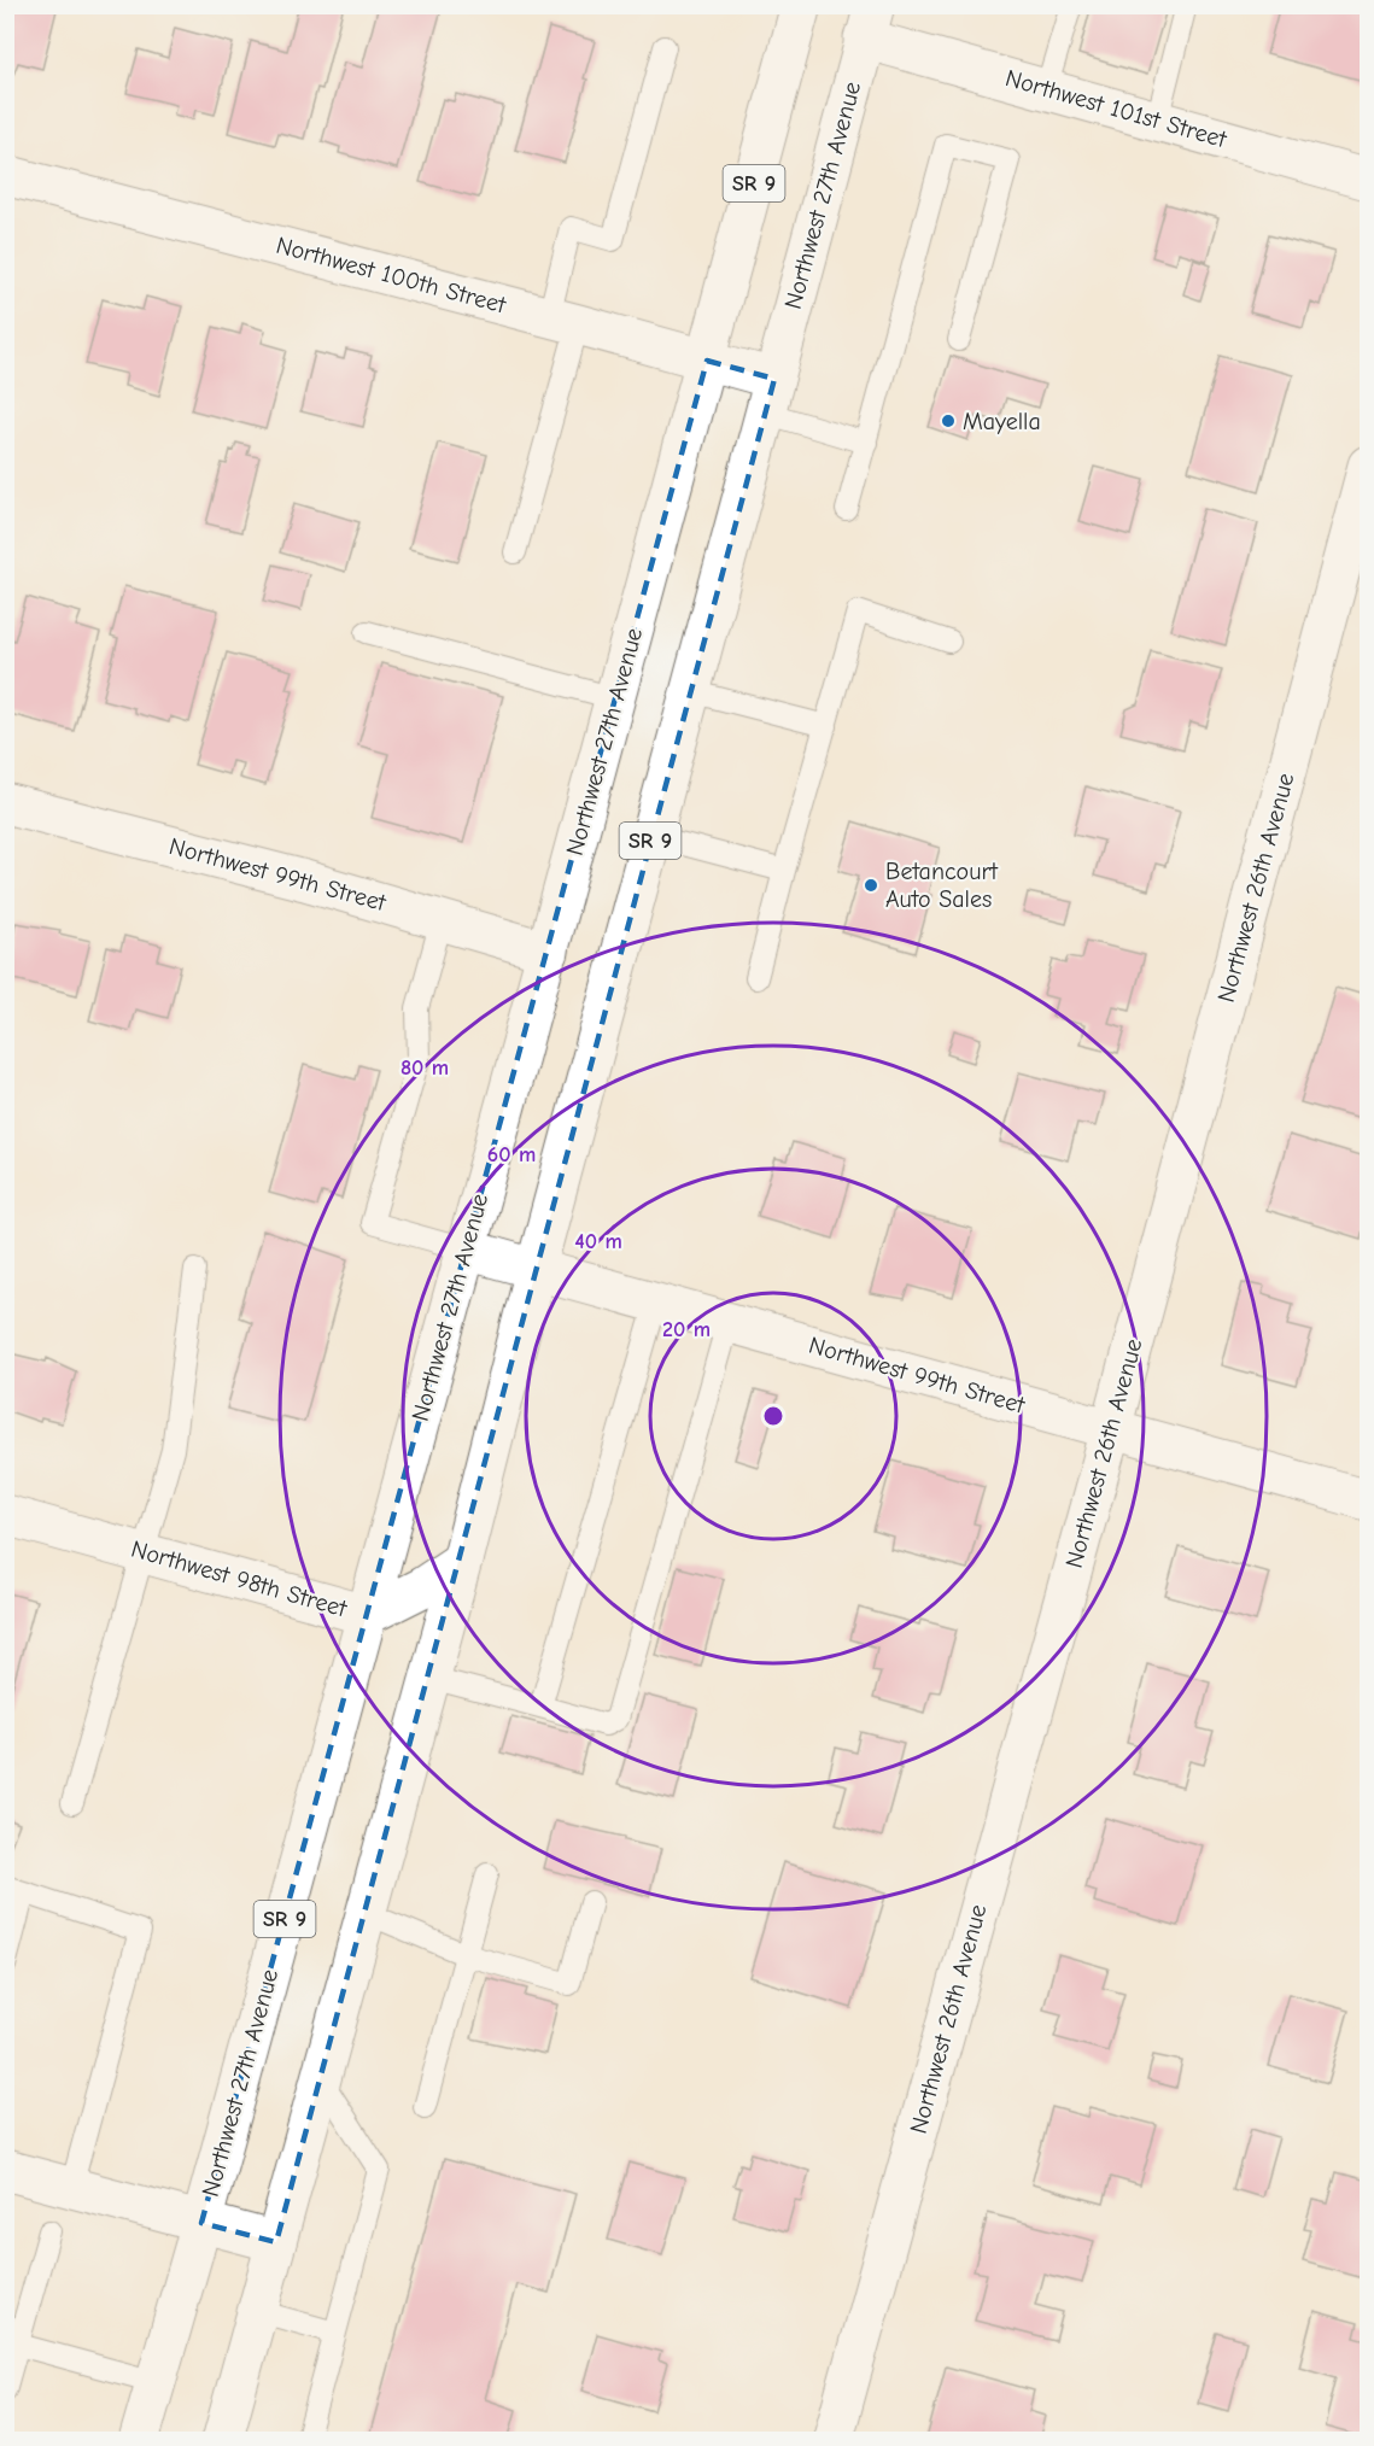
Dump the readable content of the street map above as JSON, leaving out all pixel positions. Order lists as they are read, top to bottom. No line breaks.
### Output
{"streets":{"street":["Northwest 101st Street","SR 9","Northwest 27th Avenue","Northwest 100th Street","Northwest 99th Street","Northwest 26th Avenue","Northwest 98th Street"]},"crossings":[["Northwest 101st Street","Northwest 27th Avenue"],["Northwest 27th Avenue","Northwest 100th Street"],["Northwest 27th Avenue","Northwest 99th Street"],["Northwest 27th Avenue","Northwest 98th Street"],["Northwest 99th Street","Northwest 26th Avenue"]],"places":["Mayella","Betancourt Auto Sales"],"rings":["80 m","60 m","40 m","20 m"]}
